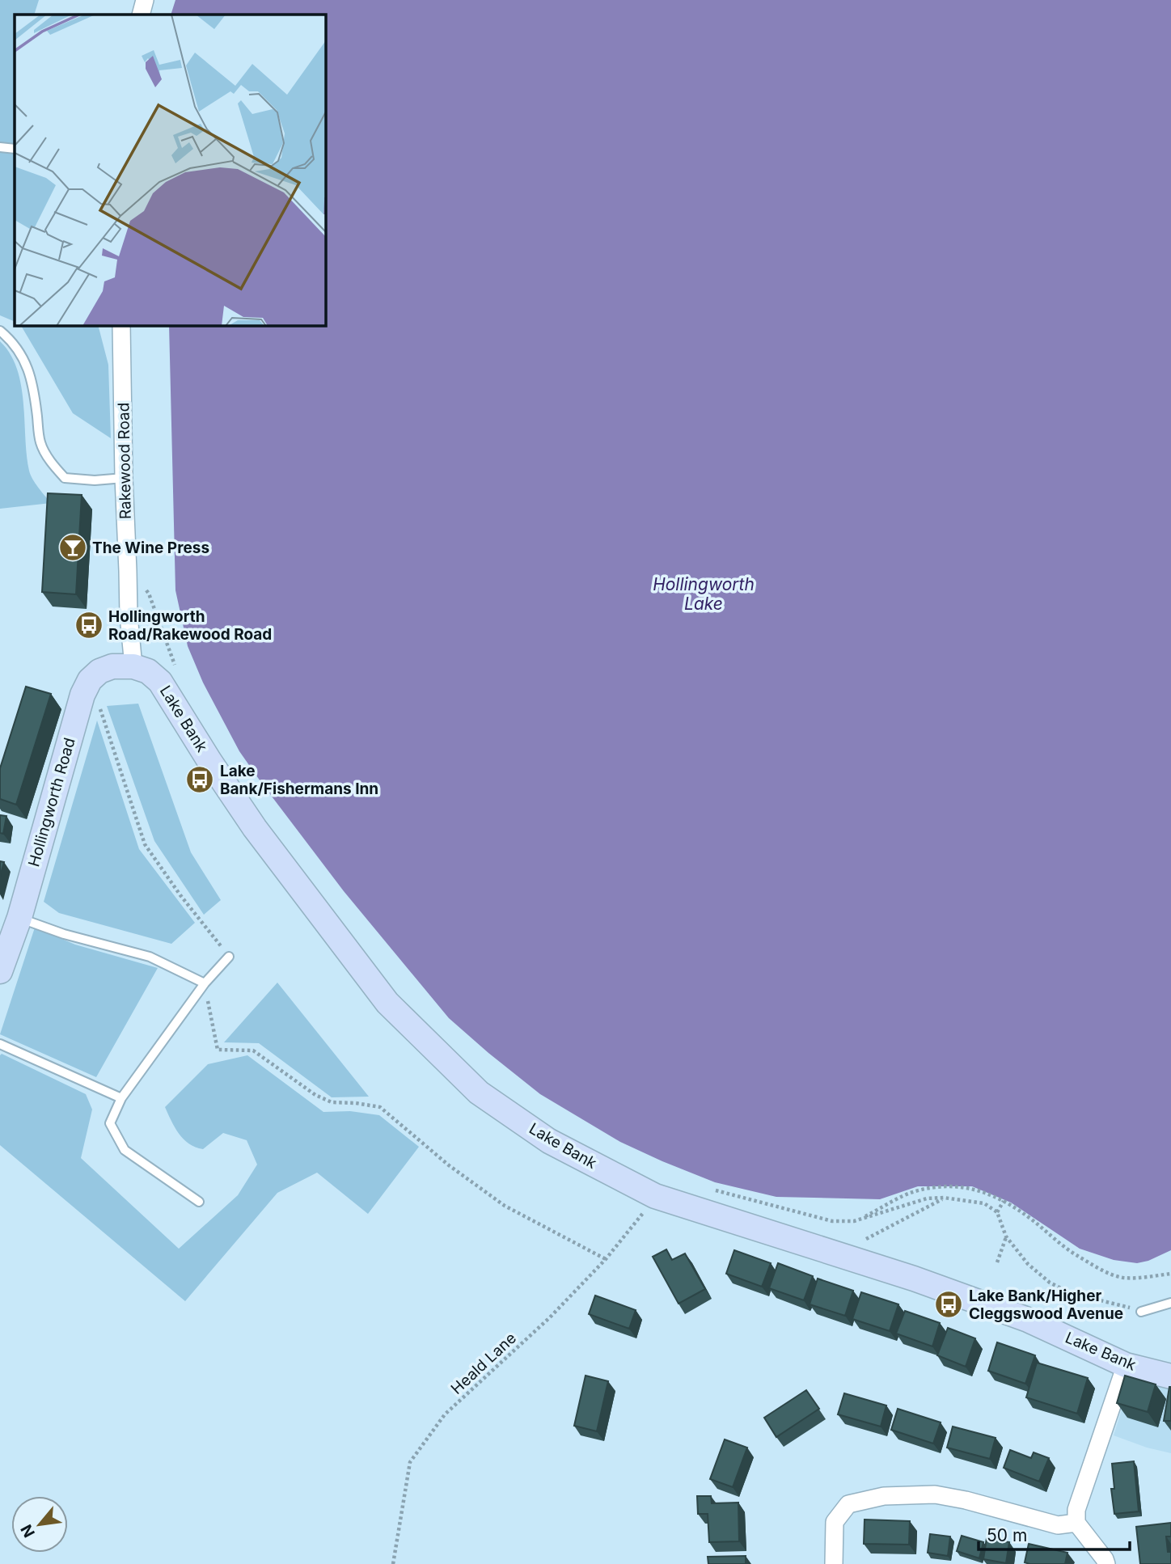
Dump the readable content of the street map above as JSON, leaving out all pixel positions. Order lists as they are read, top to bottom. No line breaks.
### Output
{"streets":{"main road":["Lake Bank","Hollingworth Road"],"street":["Rakewood Road"],"path":["Heald Lane"]},"crossings":[["Rakewood Road","Lake Bank"],["Rakewood Road","Hollingworth Road"],["Lake Bank","Hollingworth Road"]],"water":["Hollingworth Lake"],"places":{"bar":["The Wine Press"],"bus stop":["Hollingworth Road/Rakewood Road","Lake Bank/Fishermans Inn","Lake Bank/Higher Cleggswood Avenue"]},"scale_bar":"50 m","north":"bottom left"}
